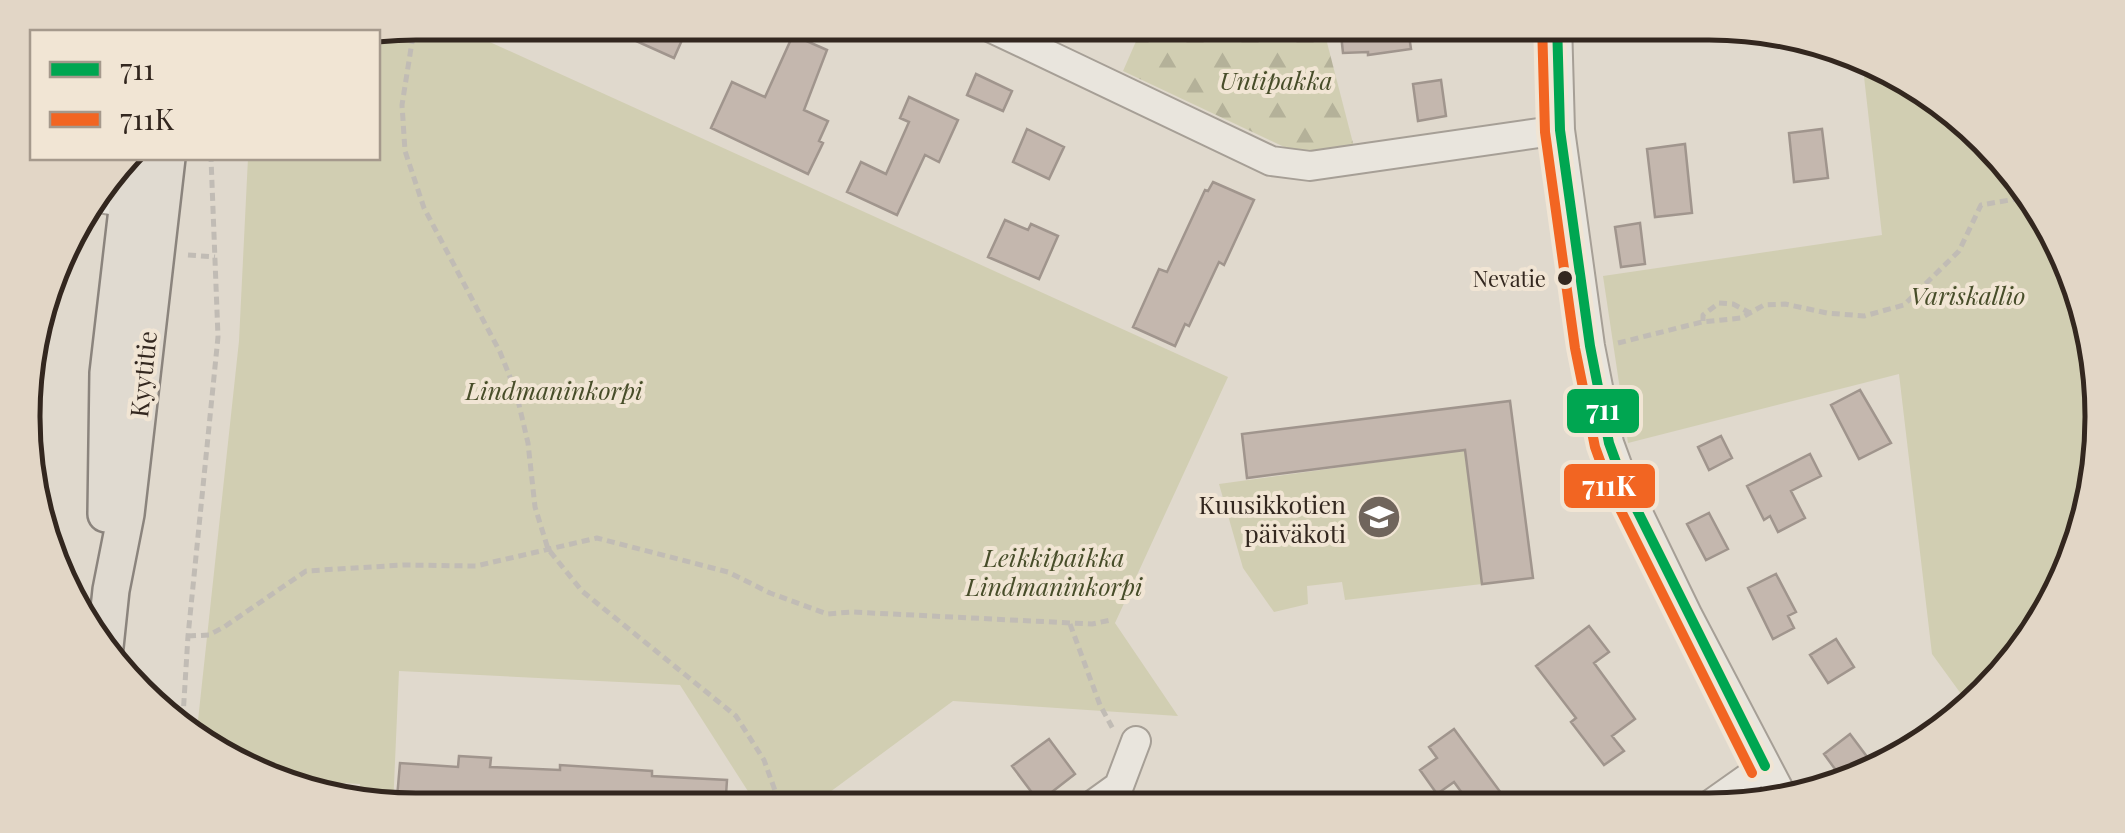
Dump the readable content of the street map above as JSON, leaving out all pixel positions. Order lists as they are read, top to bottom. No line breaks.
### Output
{"streets":{"main road":["Kyytitie"]},"parks":["Untipakka","Variskallio","Lindmaninkorpi","Leikkipaikka Lindmaninkorpi"],"places":{"other":["Nevatie"],"school or university":["Kuusikkotien päiväkoti"]},"lines":["transit line 711","transit line 711K"],"legend":["711","711K"]}
